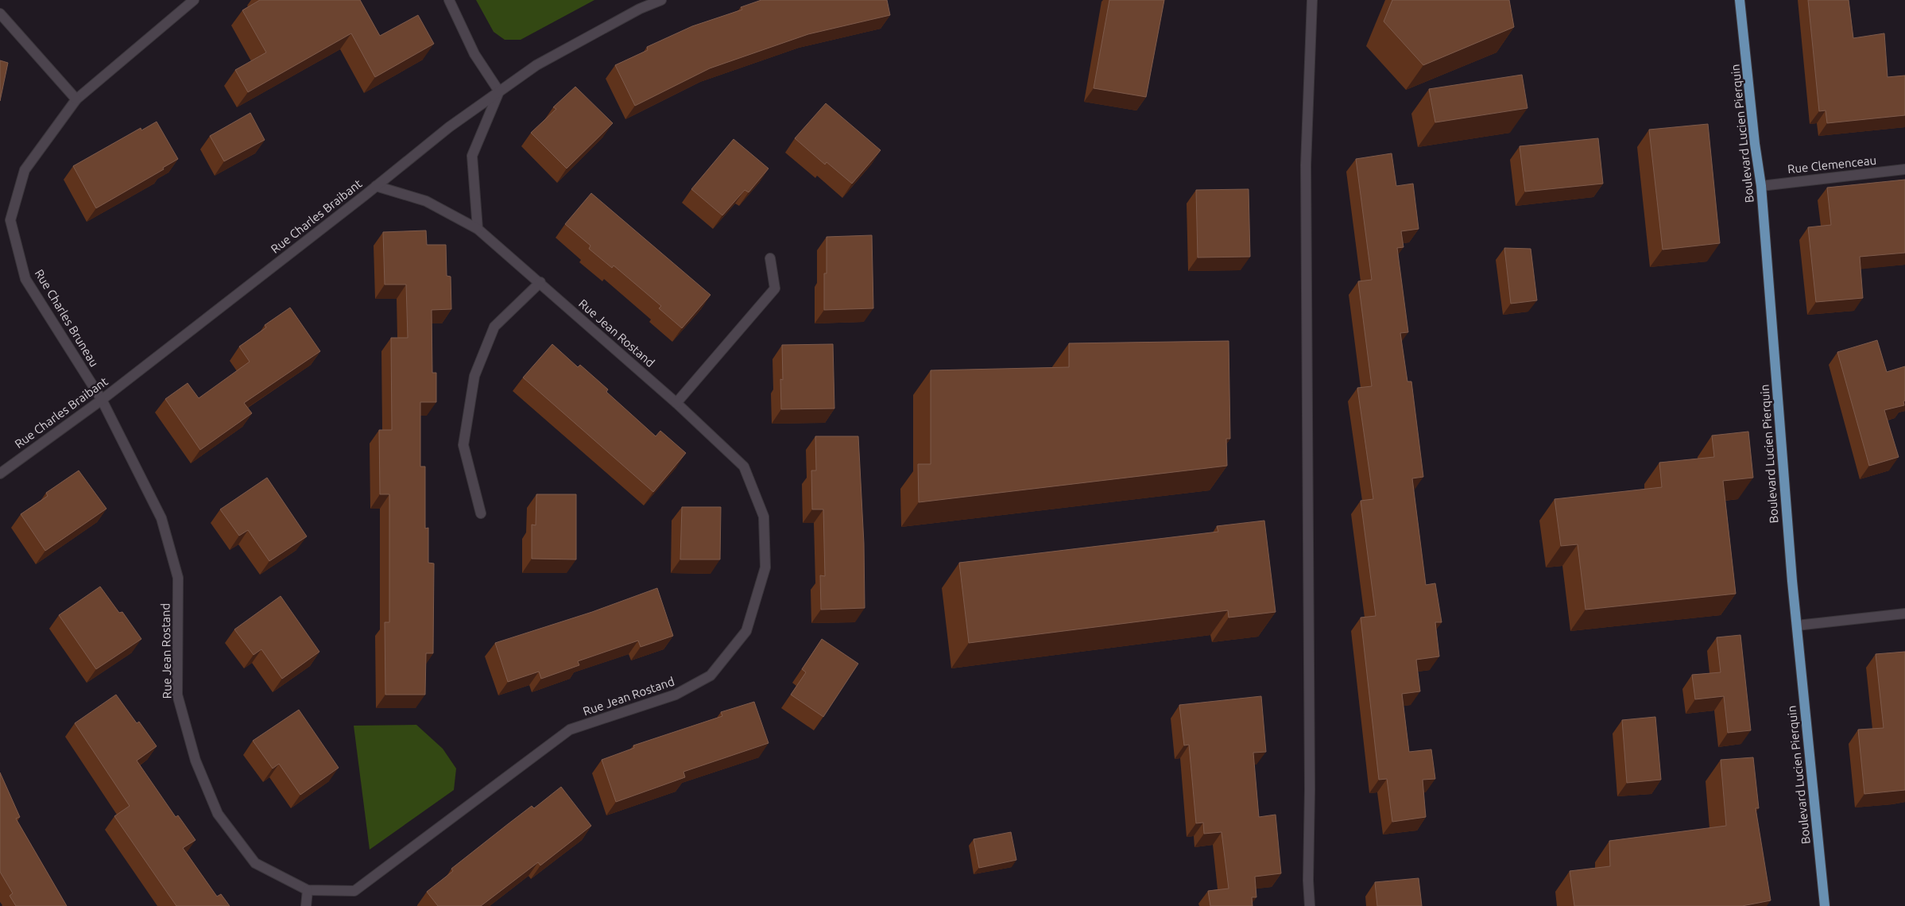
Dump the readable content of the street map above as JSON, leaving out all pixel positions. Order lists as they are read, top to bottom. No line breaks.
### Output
{"streets":{"main road":["Boulevard Lucien Pierquin"],"street":["Rue Clemenceau","Rue Charles Braibant","Rue Charles Bruneau","Rue Jean Rostand"]},"crossings":[["Boulevard Lucien Pierquin","Rue Clemenceau"],["Rue Charles Braibant","Rue Charles Bruneau"],["Rue Charles Braibant","Rue Jean Rostand"],["Rue Charles Bruneau","Rue Jean Rostand"]]}
